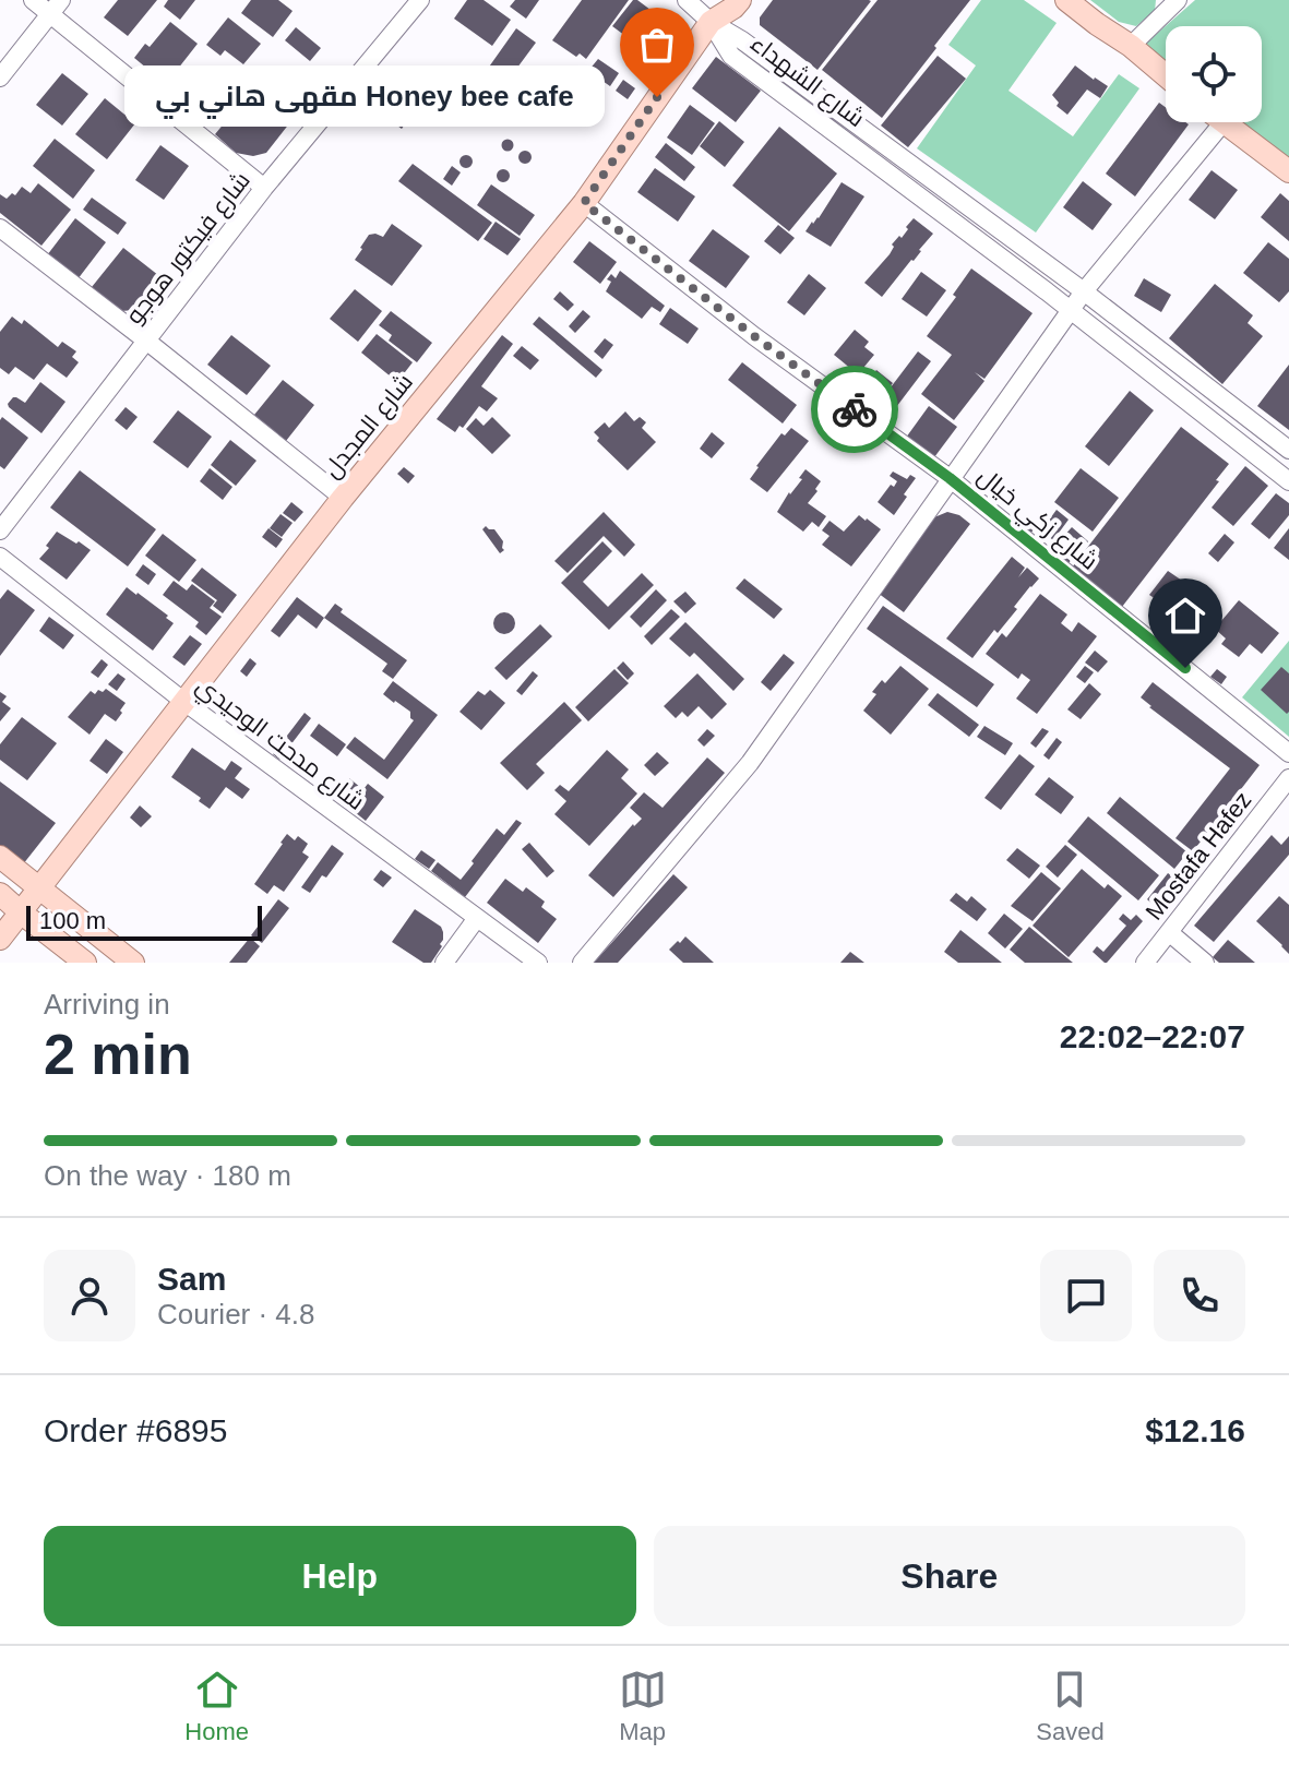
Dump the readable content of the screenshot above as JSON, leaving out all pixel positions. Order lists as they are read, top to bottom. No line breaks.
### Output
{"streets":{"main road":["شارع المجدل"],"street":["شارع الشهداء","شارع فيكتور هوجو","شارع زكي خيال","شارع مدحت الوحيدي","Mostafa Hafez"]},"crossings":[["شارع الشهداء","شارع المجدل"],["شارع المجدل","شارع زكي خيال"],["شارع المجدل","شارع مدحت الوحيدي"]],"places":["مقهى هاني بي Honey bee cafe"],"scale_bar":"100 m","page":{"bubble":"مقهى هاني بي Honey bee cafe","scale":"100 m","heading":["2 min","Arriving in","22:02–22:07"],"panel":["Sam","Courier · 4.8","Order #6895","$12.16"],"bar":"On the way · 180 m","buttons":["Help","Share"],"tabs":["Home","Map","Saved"]}}
